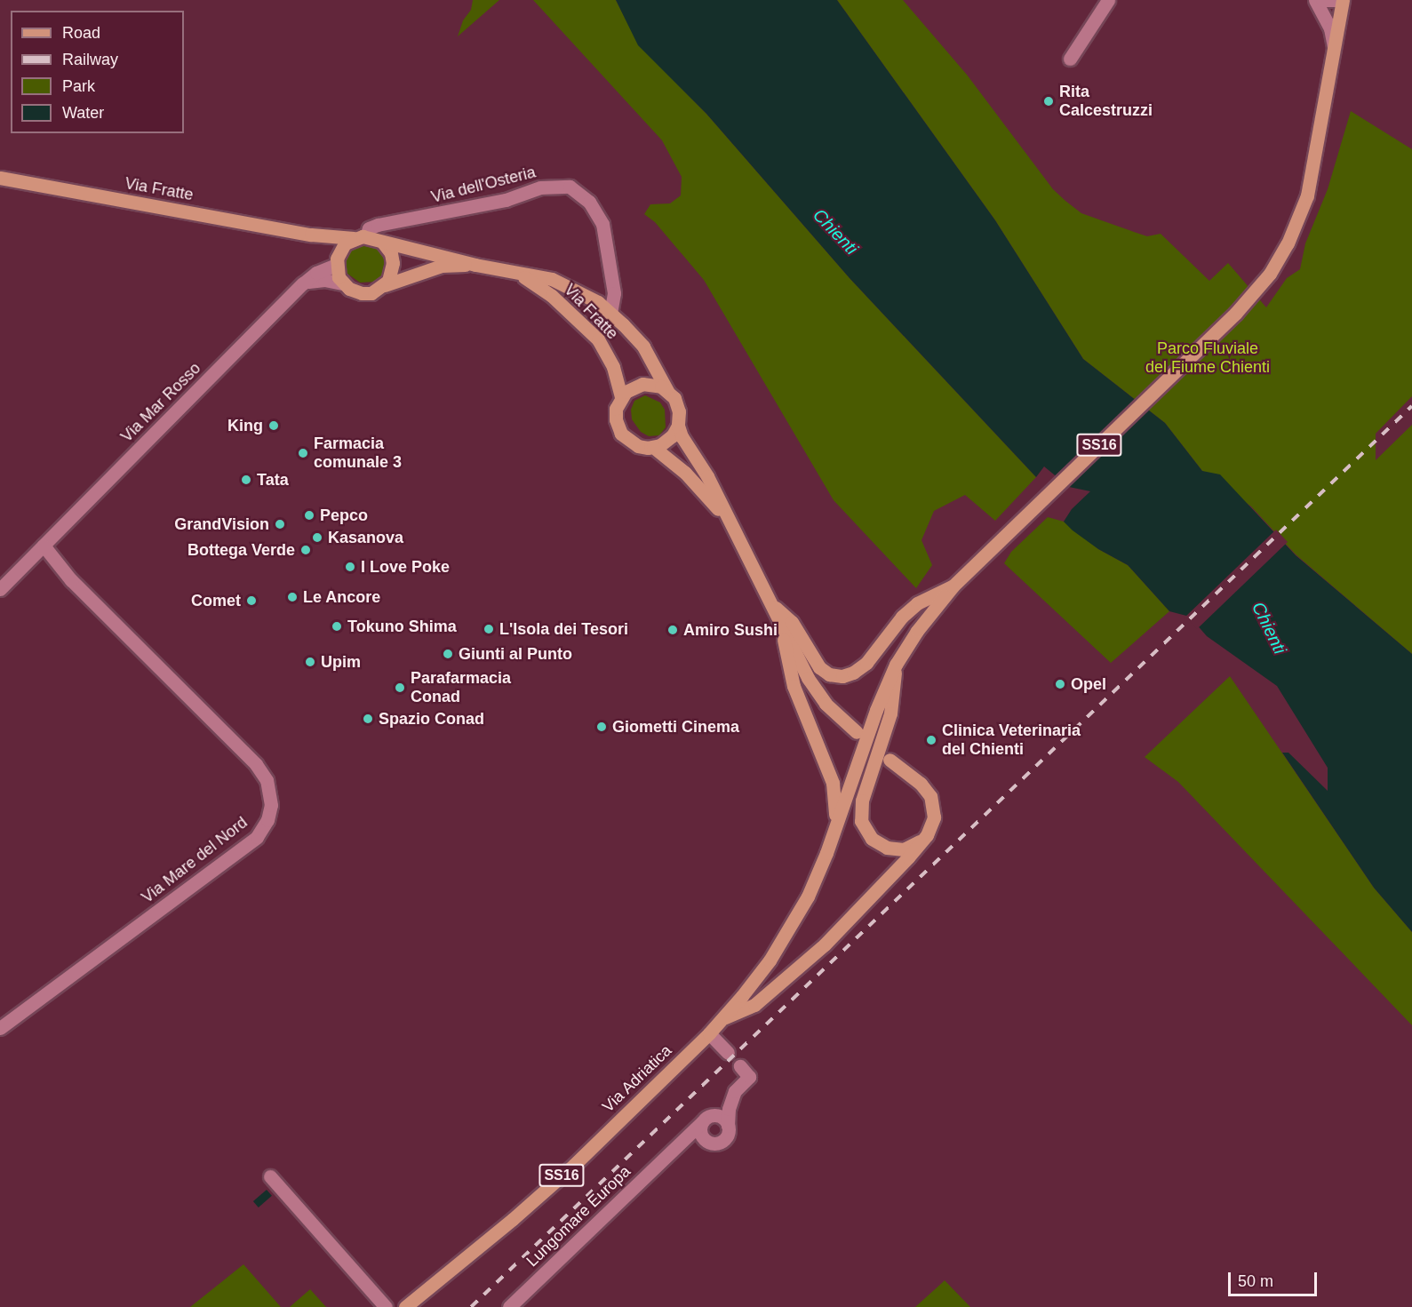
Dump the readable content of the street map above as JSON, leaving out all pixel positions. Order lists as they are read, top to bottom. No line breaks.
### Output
{"streets":{"main road":["Via Fratte","SS16","Via Adriatica"],"street":["Via dell'Osteria","Via Mar Rosso","Via Mare del Nord","Lungomare Europa"]},"crossings":[["Via dell'Osteria","Via Fratte"],["Via dell'Osteria","Via Mar Rosso"],["Via Fratte","Via Mar Rosso"],["Via Mar Rosso","Via Mare del Nord"],["SS16","Via Adriatica"]],"water":["Chienti"],"parks":["Parco Fluviale del Fiume Chienti"],"places":["Rita Calcestruzzi","King","Farmacia comunale 3","Tata","Pepco","GrandVision","Kasanova","Bottega Verde","I Love Poke","Le Ancore","Comet","Tokuno Shima","L'Isola dei Tesori","Amiro Sushi","Giunti al Punto","Upim","Opel","Parafarmacia Conad","Spazio Conad","Giometti Cinema","Clinica Veterinaria del Chienti"],"legend":["Road","Railway","Park","Water"],"scale_bar":"50 m"}
